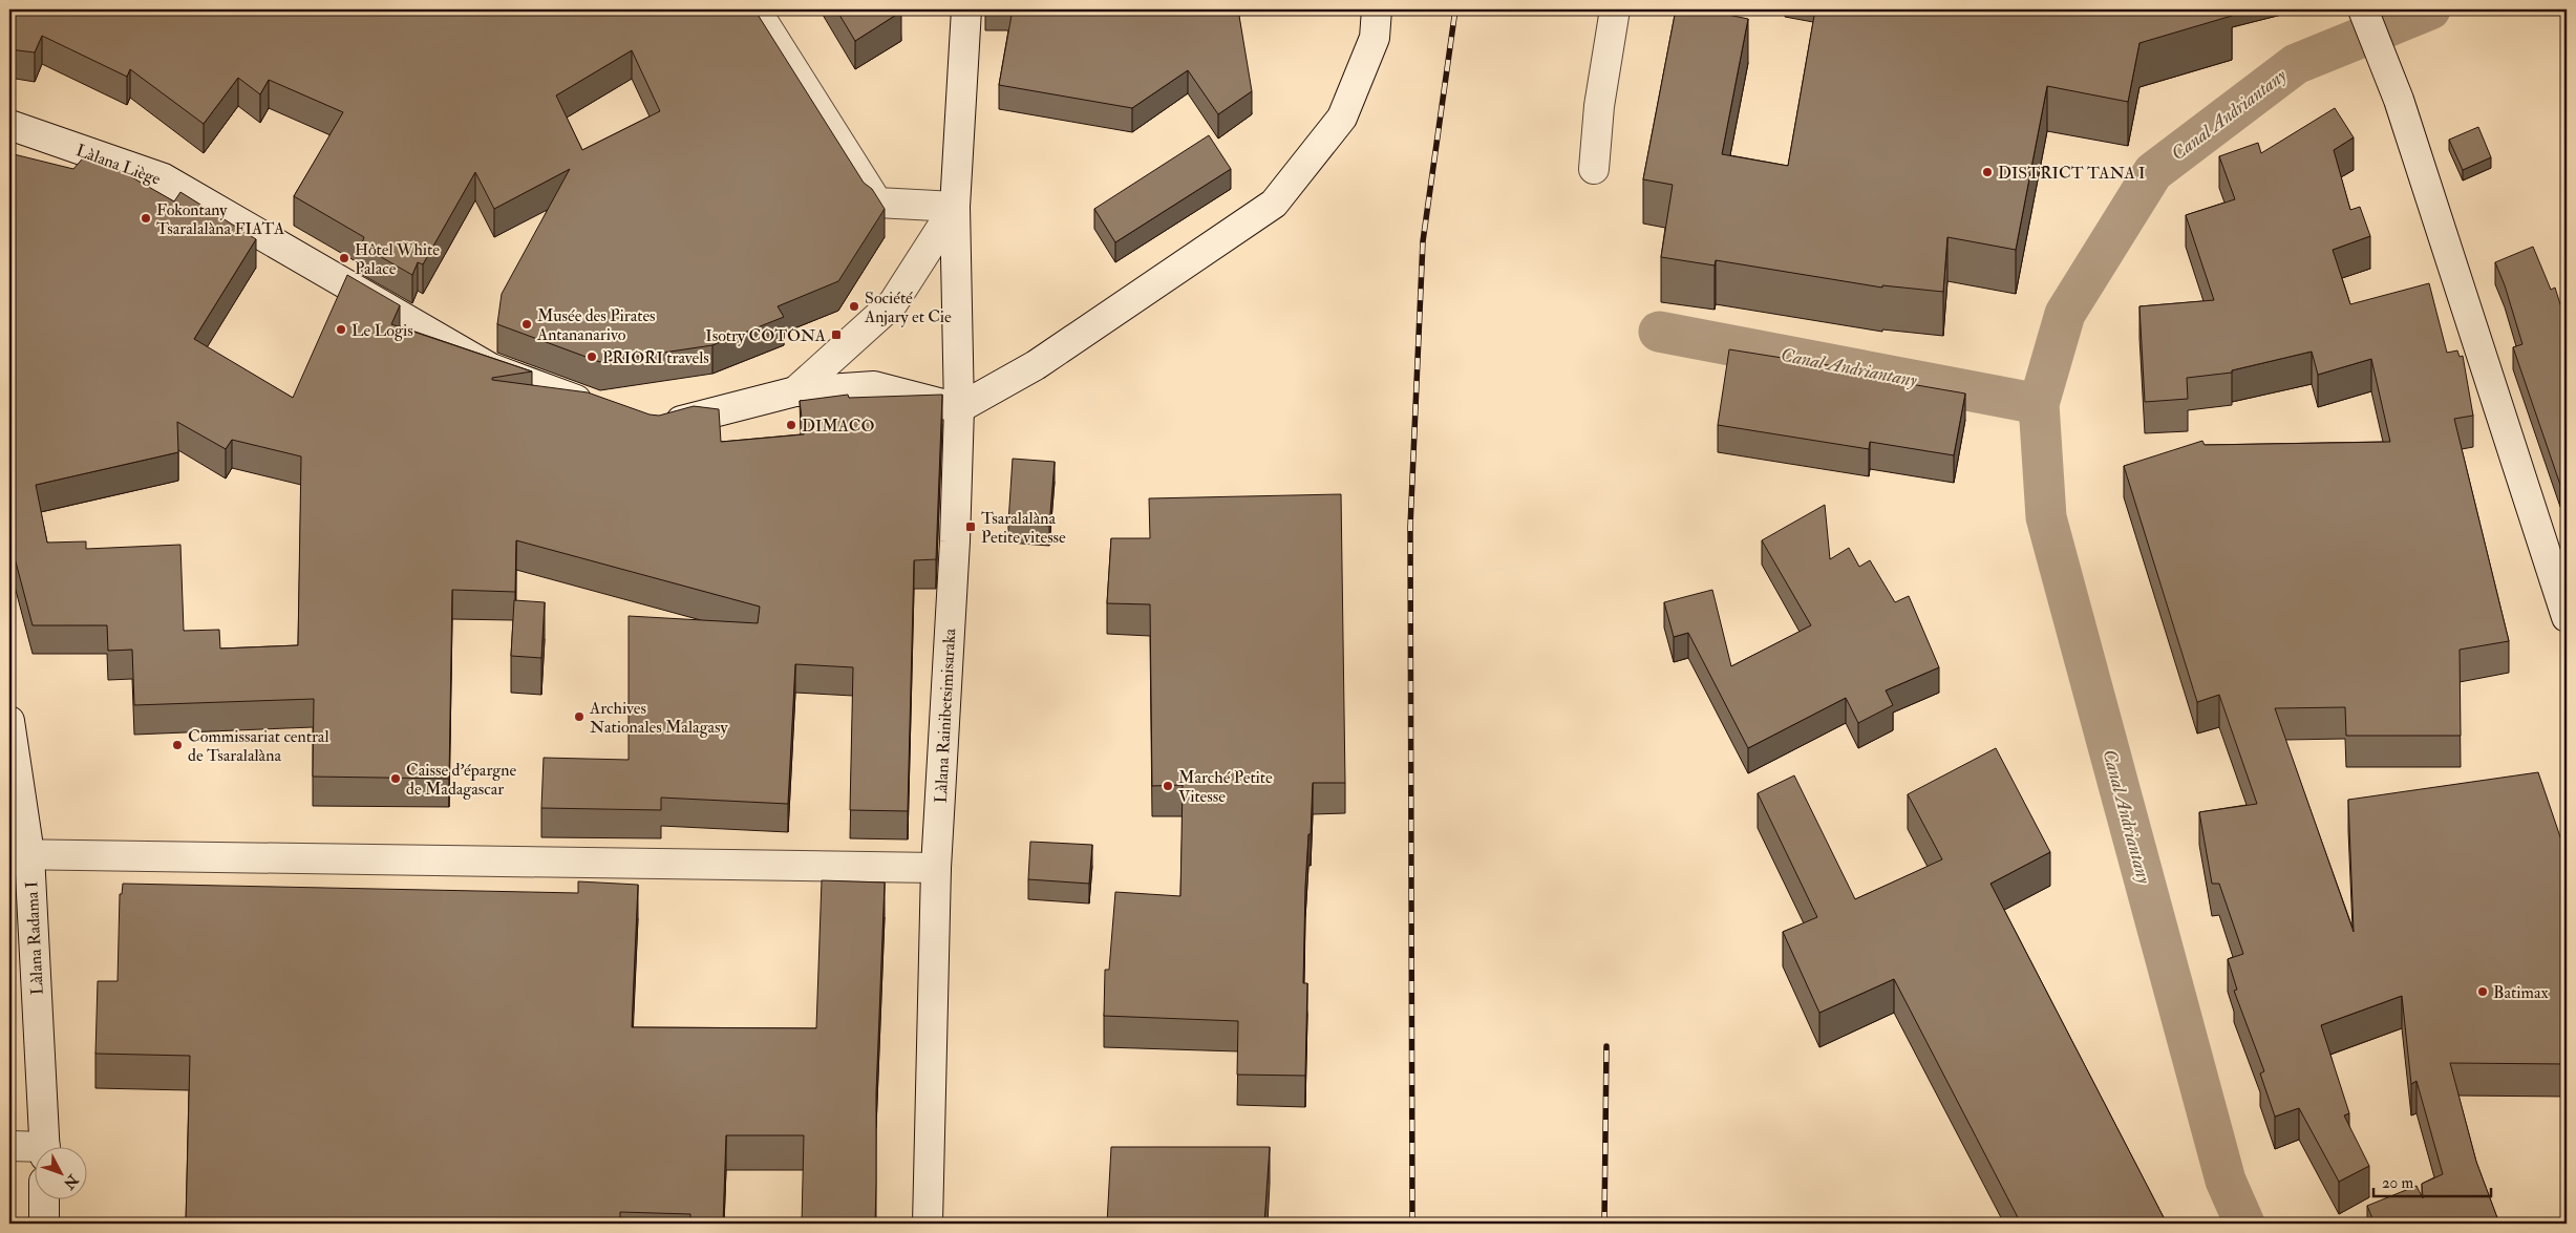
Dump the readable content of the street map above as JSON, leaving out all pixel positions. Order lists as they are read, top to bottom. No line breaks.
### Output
{"streets":{"street":["Làlana Liège","Làlana Rainibetsimisaraka","Làlana Radama I"]},"water":["Canal Andriantany"],"places":{"other":["DISTRICT TANA I","Fokontany Tsaralalàna FIATA","Hôtel White Palace","Société Anjary et Cie","Musée des Pirates Antananarivo","Le Logis","PRIORI travels","DIMACO","Archives Nationales Malagasy","Commissariat central de Tsaralalàna","Caisse d'épargne de Madagascar","Marché Petite Vitesse","Batimax"],"transit":["Isotry COTONA","Tsaralalàna Petite vitesse"]},"scale_bar":"20 m","north":"bottom right"}
